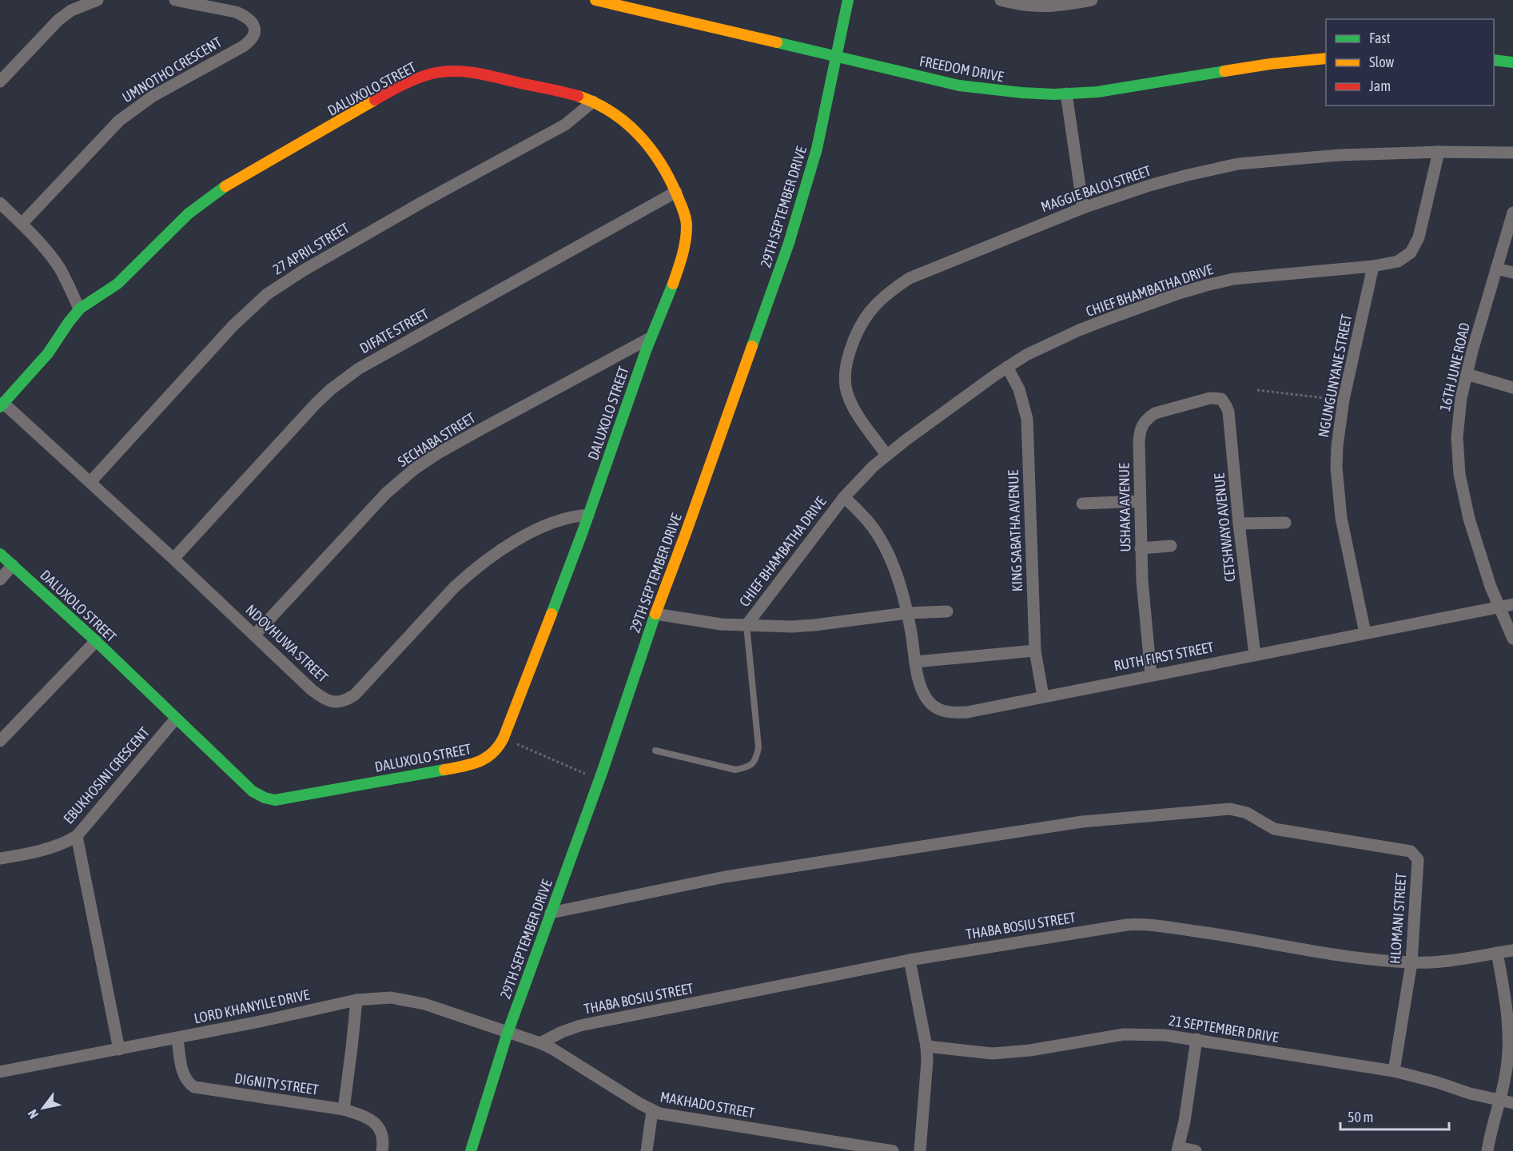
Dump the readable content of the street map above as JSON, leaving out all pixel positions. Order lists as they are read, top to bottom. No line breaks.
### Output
{"streets":{"street":["FREEDOM DRIVE","UMNOTHO CRESCENT","DALUXOLO STREET","MAGGIE BALOI STREET","29TH SEPTEMBER DRIVE","27 APRIL STREET","CHIEF BHAMBATHA DRIVE","DIFATE STREET","16TH JUNE ROAD","NGUNGUNYANE STREET","SECHABA STREET","USHAKA AVENUE","CETSHWAYO AVENUE","KING SABATHA AVENUE","NDOVHUWA STREET","RUTH FIRST STREET","EBUKHOSINI CRESCENT","HLOMANI STREET","THABA BOSIU STREET","LORD KHANYILE DRIVE","21 SEPTEMBER DRIVE","DIGNITY STREET","MAKHADO STREET"]},"crossings":[["FREEDOM DRIVE","29TH SEPTEMBER DRIVE"],["DALUXOLO STREET","27 APRIL STREET"],["DALUXOLO STREET","DIFATE STREET"],["DALUXOLO STREET","SECHABA STREET"],["DALUXOLO STREET","NDOVHUWA STREET"],["DALUXOLO STREET","EBUKHOSINI CRESCENT"],["MAGGIE BALOI STREET","CHIEF BHAMBATHA DRIVE"],["29TH SEPTEMBER DRIVE","CHIEF BHAMBATHA DRIVE"],["29TH SEPTEMBER DRIVE","HLOMANI STREET"],["29TH SEPTEMBER DRIVE","LORD KHANYILE DRIVE"],["29TH SEPTEMBER DRIVE","MAKHADO STREET"],["27 APRIL STREET","NDOVHUWA STREET"],["CHIEF BHAMBATHA DRIVE","NGUNGUNYANE STREET"],["CHIEF BHAMBATHA DRIVE","KING SABATHA AVENUE"],["CHIEF BHAMBATHA DRIVE","RUTH FIRST STREET"],["DIFATE STREET","NDOVHUWA STREET"],["16TH JUNE ROAD","RUTH FIRST STREET"],["NGUNGUNYANE STREET","RUTH FIRST STREET"],["SECHABA STREET","NDOVHUWA STREET"],["USHAKA AVENUE","CETSHWAYO AVENUE"],["USHAKA AVENUE","RUTH FIRST STREET"],["CETSHWAYO AVENUE","RUTH FIRST STREET"],["KING SABATHA AVENUE","RUTH FIRST STREET"],["HLOMANI STREET","THABA BOSIU STREET"],["HLOMANI STREET","21 SEPTEMBER DRIVE"],["THABA BOSIU STREET","MAKHADO STREET"],["LORD KHANYILE DRIVE","DIGNITY STREET"],["LORD KHANYILE DRIVE","MAKHADO STREET"]],"legend":["Fast","Slow","Jam"],"scale_bar":"50 m","north":"bottom left"}
